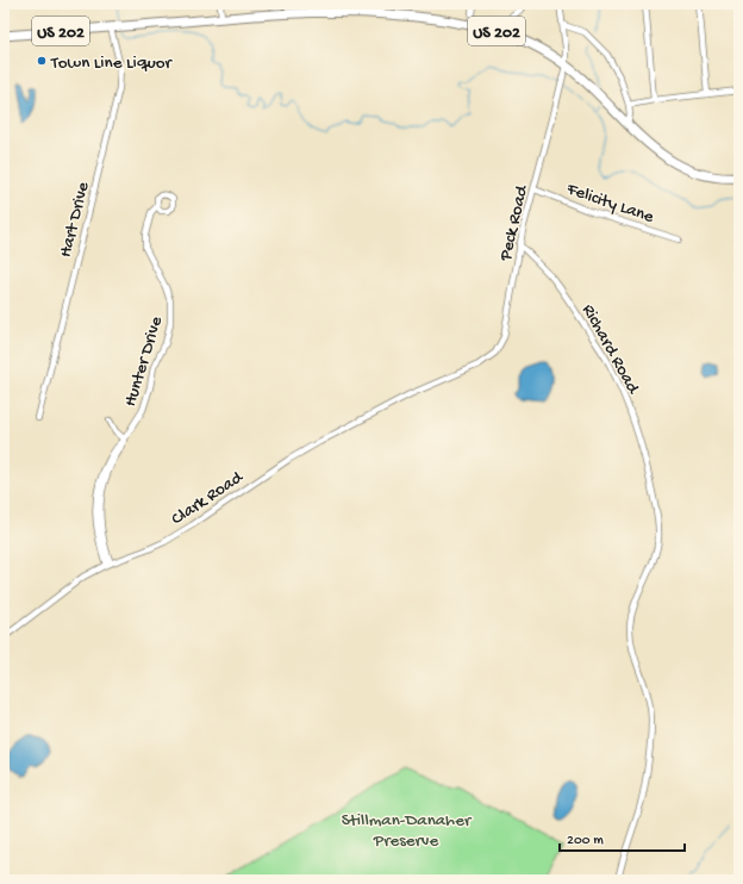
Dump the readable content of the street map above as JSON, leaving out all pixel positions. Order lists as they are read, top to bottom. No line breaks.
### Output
{"streets":{"highway":["US 202"],"street":["Felicity Lane","Hart Drive","Peck Road","Richard Road","Hunter Drive","Clark Road"]},"crossings":[["US 202","Hart Drive"],["US 202","Peck Road"],["Felicity Lane","Peck Road"],["Peck Road","Richard Road"],["Peck Road","Clark Road"],["Hunter Drive","Clark Road"]],"parks":["Stillman-Danaher Preserve"],"places":["Town Line Liquor"],"scale_bar":"200 m"}
